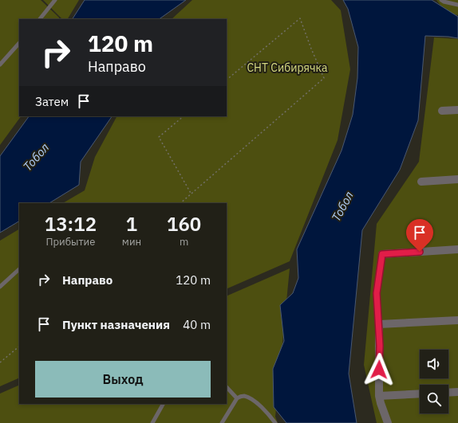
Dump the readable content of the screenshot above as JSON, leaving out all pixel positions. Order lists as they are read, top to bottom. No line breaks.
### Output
{"water":["Тобол"],"parks":["СНТ Сибирячка"],"page":{"turn":["120 m","Направо"],"then":"Затем","eta":["13:12","Прибытие","1","мин","160","m"],"list":[{"name":"Направо","value":"120 m"},{"name":"Пункт назначения","value":"40 m"}],"buttons":"Выход"}}
